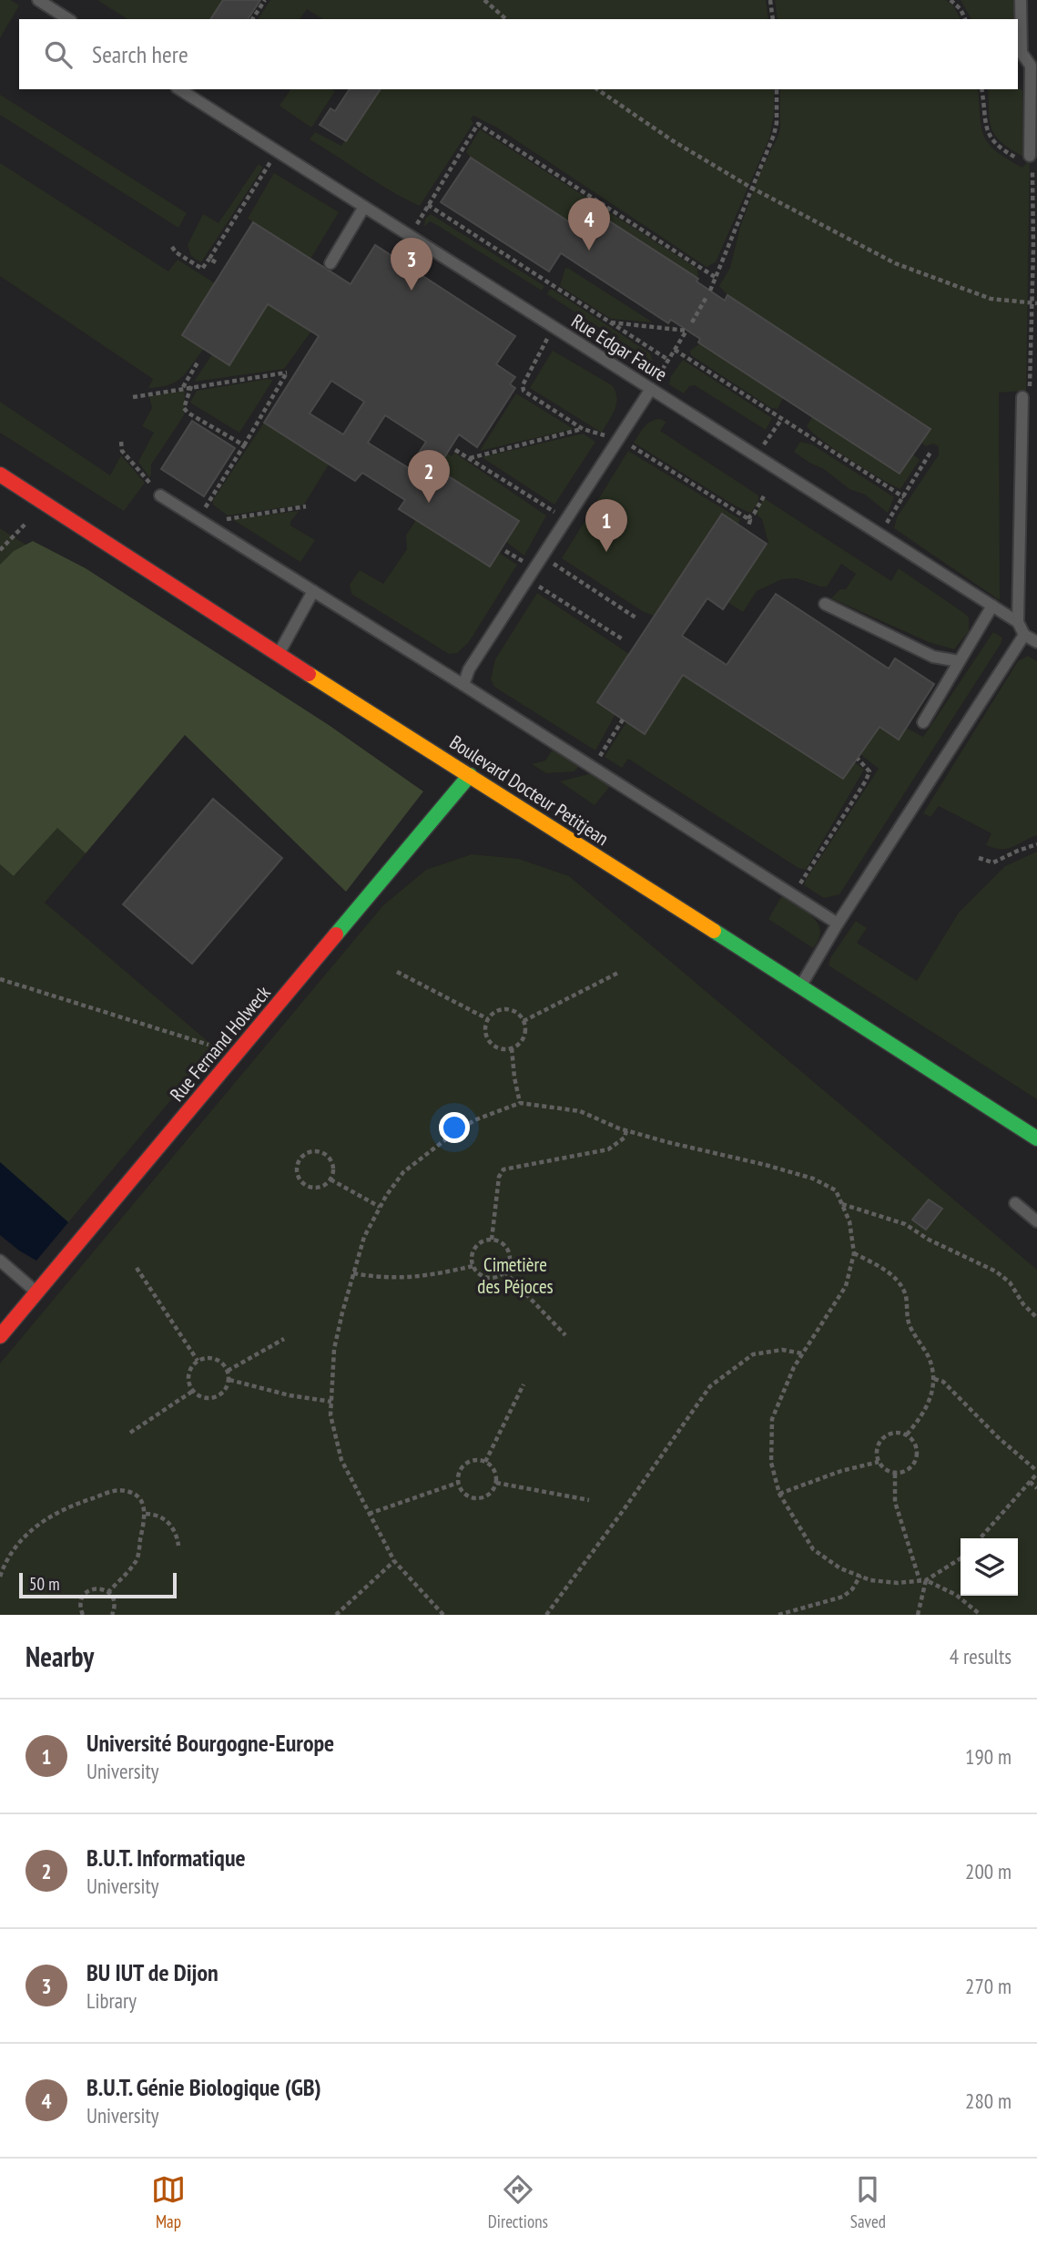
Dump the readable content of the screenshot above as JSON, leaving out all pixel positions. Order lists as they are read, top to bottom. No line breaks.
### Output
{"streets":{"main road":["Boulevard Docteur Petitjean","Rue Fernand Holweck"],"lane":["Rue Edgar Faure"]},"crossings":[["Boulevard Docteur Petitjean","Rue Fernand Holweck"]],"parks":["Cimetière des Péjoces"],"scale_bar":"50 m","page":{"search":"Search here","pins":["4","3","2","1"],"scale":"50 m","heading":["Nearby","4 results"],"list":[{"mark":"1","name":"Université Bourgogne-Europe","note":"University","value":"190 m"},{"mark":"2","name":"B.U.T. Informatique","note":"University","value":"200 m"},{"mark":"3","name":"BU IUT de Dijon","note":"Library","value":"270 m"},{"mark":"4","name":"B.U.T. Génie Biologique (GB)","note":"University","value":"280 m"}],"nav":["Map","Directions","Saved"]}}
